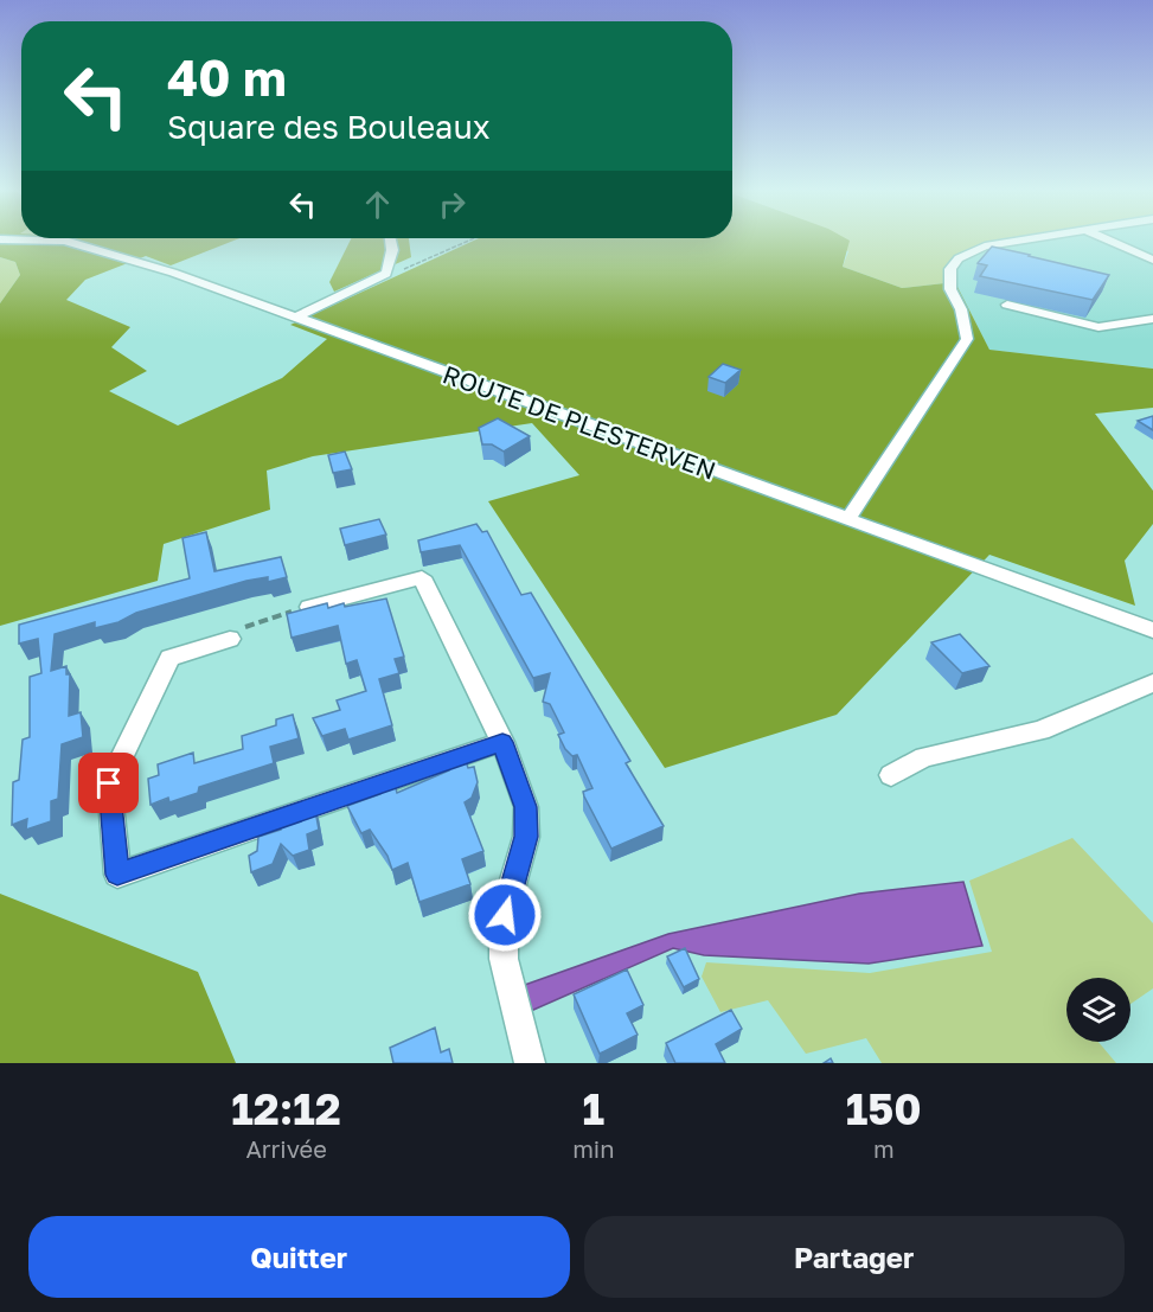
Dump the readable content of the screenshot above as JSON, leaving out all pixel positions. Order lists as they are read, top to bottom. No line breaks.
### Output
{"streets":{"street":["ROUTE DE PLESTERVEN"]},"page":{"turn":["40 m","Square des Bouleaux"],"eta":["12:12","Arrivée","1","min","150","m"],"buttons":["Quitter","Partager"]}}
